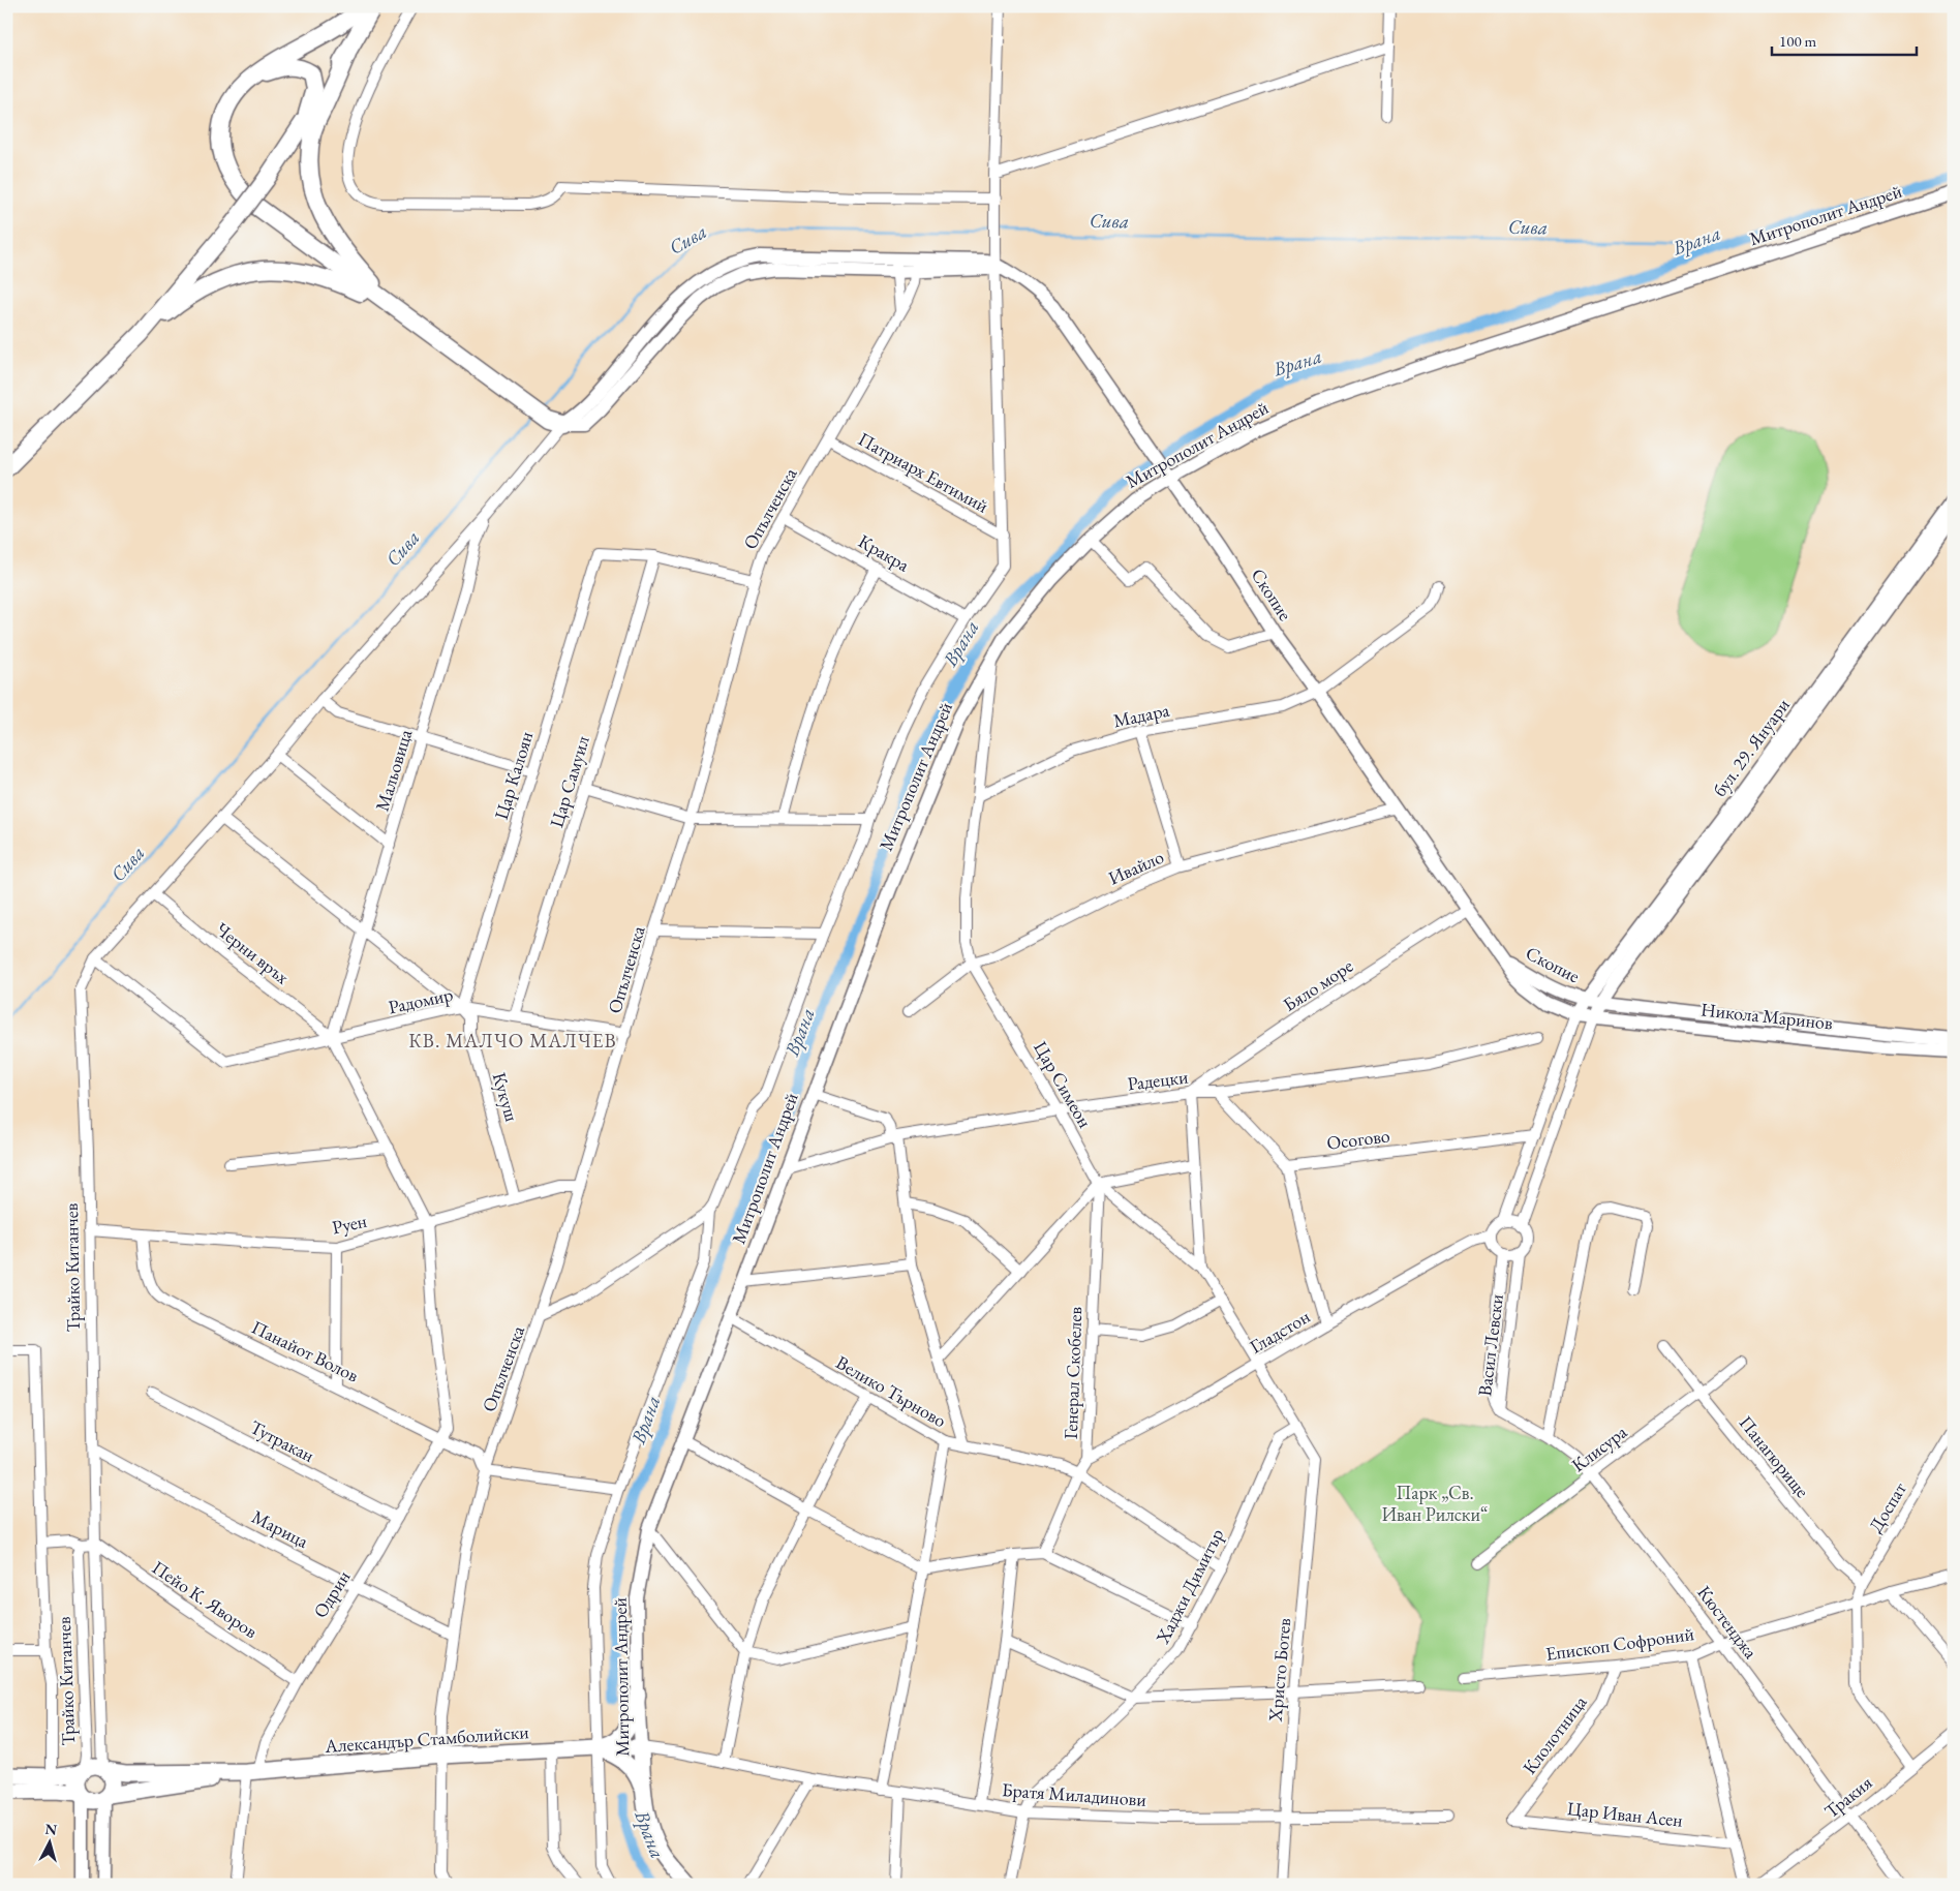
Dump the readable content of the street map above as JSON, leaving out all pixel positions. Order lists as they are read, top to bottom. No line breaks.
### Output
{"streets":{"main road":["Митрополит Андрей","Александър Стамболийски"],"street":["Патриарх Евтимий","Опълченска","Кракра","Скопие","Мадара","бул. 29. Януари","Мальовица","Цар Калоян","Цар Самуил","Ивайло","Черни връх","Бяло море","Радомир","Никола Маринов","Радецки","Цар Симеон","Кукуш","Осогово","Руен","Трайко Китанчев","Гладстон","Васил Левски","Панайот Волов","Генерал Скобелев","Велико Търново","Тутракан","Клисура","Панагюрище","Доспат","Марица","Хаджи Димитър","Одрин","Пейо К. Яворов","Кюстенджа","Епископ Софроний","Христо Ботев","Клолотница","Братя Миладинови","Тракия","Цар Иван Асен"]},"crossings":[["Митрополит Андрей","Патриарх Евтимий"],["Митрополит Андрей","Кракра"],["Митрополит Андрей","Скопие"],["Митрополит Андрей","Радецки"],["Митрополит Андрей","Цар Симеон"],["Митрополит Андрей","Велико Търново"],["Митрополит Андрей","Александър Стамболийски"],["Митрополит Андрей","Братя Миладинови"],["Патриарх Евтимий","Опълченска"],["Опълченска","Кракра"],["Опълченска","Радомир"],["Опълченска","Руен"],["Опълченска","Панайот Волов"],["Опълченска","Марица"],["Опълченска","Александър Стамболийски"],["Скопие","Мадара"],["Скопие","бул. 29. Януари"],["Скопие","Ивайло"],["Скопие","Бяло море"],["Скопие","Никола Маринов"],["Мадара","Цар Симеон"],["бул. 29. Януари","Никола Маринов"],["Мальовица","Черни връх"],["Мальовица","Радомир"],["Цар Калоян","Цар Самуил"],["Цар Калоян","Радомир"],["Цар Калоян","Кукуш"],["Цар Самуил","Радомир"],["Ивайло","Цар Симеон"],["Черни връх","Радомир"],["Бяло море","Радецки"],["Радомир","Кукуш"],["Радомир","Трайко Китанчев"],["Радецки","Цар Симеон"],["Цар Симеон","Гладстон"],["Цар Симеон","Генерал Скобелев"],["Цар Симеон","Хаджи Димитър"],["Цар Симеон","Христо Ботев"],["Кукуш","Руен"],["Руен","Трайко Китанчев"],["Руен","Панайот Волов"],["Трайко Китанчев","Марица"],["Трайко Китанчев","Пейо К. Яворов"],["Трайко Китанчев","Александър Стамболийски"],["Гладстон","Васил Левски"],["Гладстон","Генерал Скобелев"],["Васил Левски","Кюстенджа"],["Панайот Волов","Одрин"],["Генерал Скобелев","Велико Търново"],["Велико Търново","Хаджи Димитър"],["Тутракан","Одрин"],["Клисура","Панагюрище"],["Клисура","Кюстенджа"],["Панагюрище","Доспат"],["Доспат","Епископ Софроний"],["Марица","Одрин"],["Хаджи Димитър","Братя Миладинови"],["Одрин","Пейо К. Яворов"],["Одрин","Александър Стамболийски"],["Кюстенджа","Епископ Софроний"],["Кюстенджа","Тракия"],["Епископ Софроний","Клолотница"],["Христо Ботев","Братя Миладинови"],["Клолотница","Цар Иван Асен"],["Александър Стамболийски","Братя Миладинови"]],"districts":["КВ. МАЛЧО МАЛЧЕВ"],"water":["Сива","Врана"],"parks":["Парк „Св. Иван Рилски“"],"scale_bar":"100 m","north":"top"}
